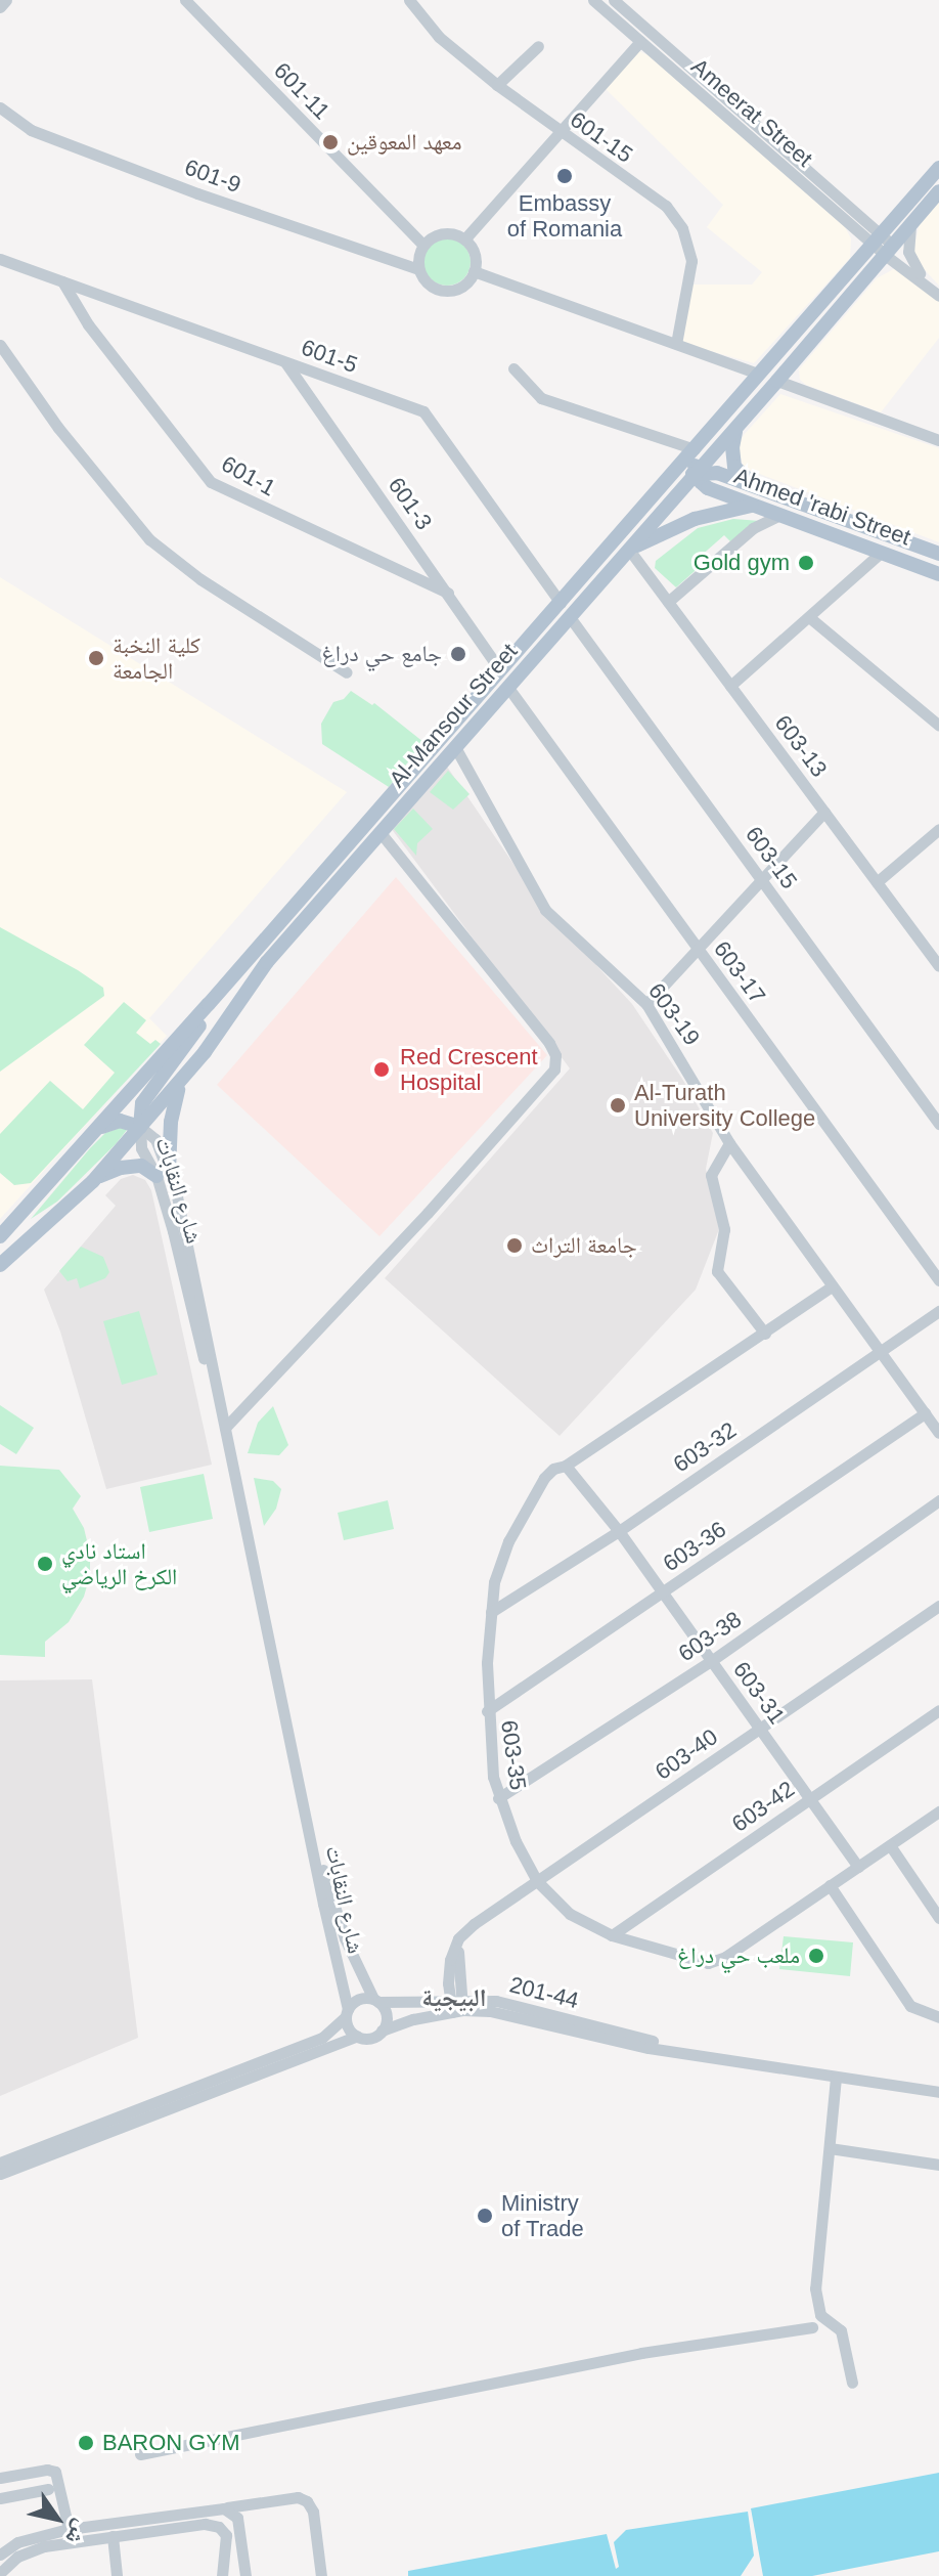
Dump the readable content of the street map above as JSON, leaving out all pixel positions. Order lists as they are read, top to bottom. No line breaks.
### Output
{"streets":{"main road":["Ahmed 'rabi Street","Al-Mansour Street"],"street":["601-11","Ameerat Street","601-15","601-9","601-5","601-1","601-3","603-13","603-15","603-17","603-19","شارع النقابات","603-32","603-36","603-38","603-31","603-40","603-35","603-42","201-44"]},"crossings":[["601-11","601-9"],["Ameerat Street","Al-Mansour Street"],["601-5","601-1"],["601-5","601-3"],["601-5","Al-Mansour Street"],["601-1","601-3"],["601-3","Al-Mansour Street"],["Ahmed 'rabi Street","Al-Mansour Street"],["Al-Mansour Street","603-13"],["Al-Mansour Street","603-15"],["Al-Mansour Street","603-17"],["Al-Mansour Street","603-19"],["Al-Mansour Street","شارع النقابات"],["603-19","603-32"],["603-19","603-36"],["603-19","603-35"],["شارع النقابات","201-44"],["603-32","603-31"],["603-32","603-35"],["603-36","603-31"],["603-36","603-35"],["603-38","603-31"],["603-38","603-35"],["603-31","603-40"],["603-31","603-35"],["603-31","603-42"],["603-40","603-35"],["603-40","201-44"],["603-35","603-42"]],"districts":["البيجية"],"places":["معهد المعوقين","Embassy of Romania","Gold gym","جامع حي دراغ","كلية النخبة الجامعة","Red Crescent Hospital","Al-Turath University College","جامعة التراث","استاد نادي الكرخ الرياضي","ملعب حي دراغ","Ministry of Trade","BARON GYM"],"north":"bottom right"}
